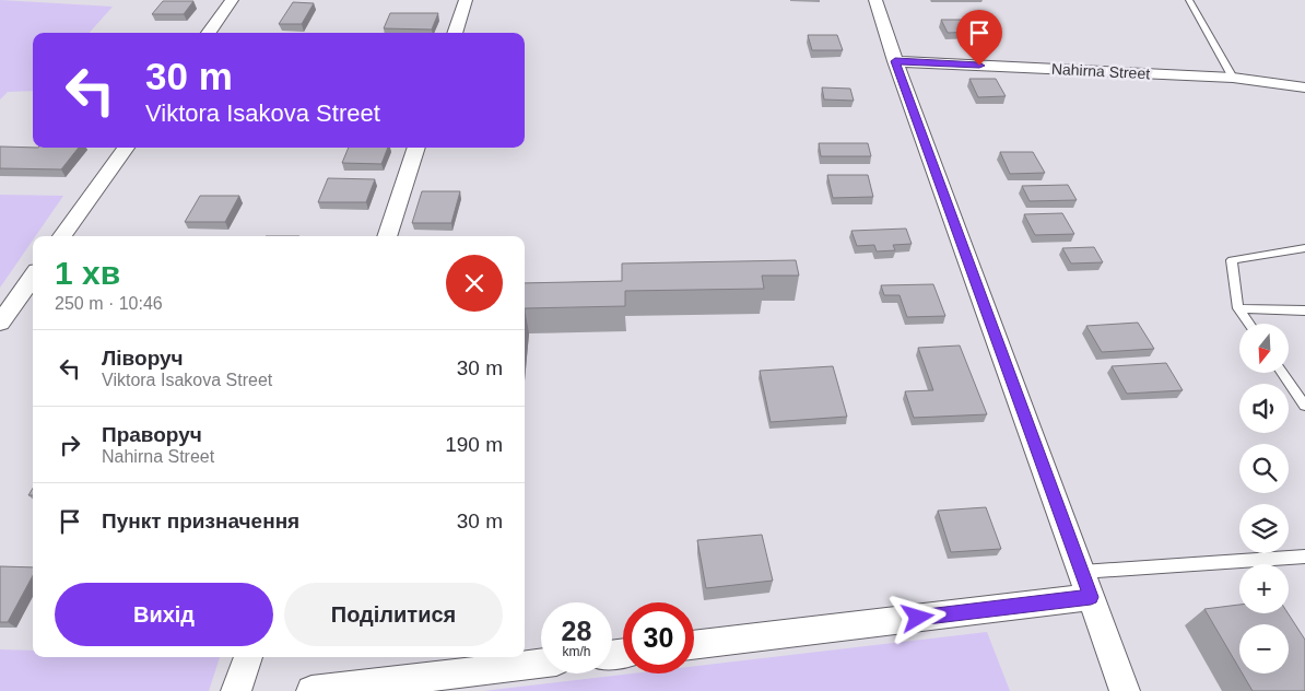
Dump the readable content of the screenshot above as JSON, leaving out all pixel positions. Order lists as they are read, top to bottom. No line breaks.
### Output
{"streets":{"street":["Nahirna Street"]},"north":"bottom","page":{"turn":["30 m","Viktora Isakova Street"],"heading":["1 хв","250 m · 10:46"],"map_buttons":["+","−"],"list":[{"name":"Ліворуч","note":"Viktora Isakova Street","value":"30 m"},{"name":"Праворуч","note":"Nahirna Street","value":"190 m"},{"name":"Пункт призначення","value":"30 m"}],"buttons":["Вихід","Поділитися"],"speed":"28 km/h","limit":"30"}}
